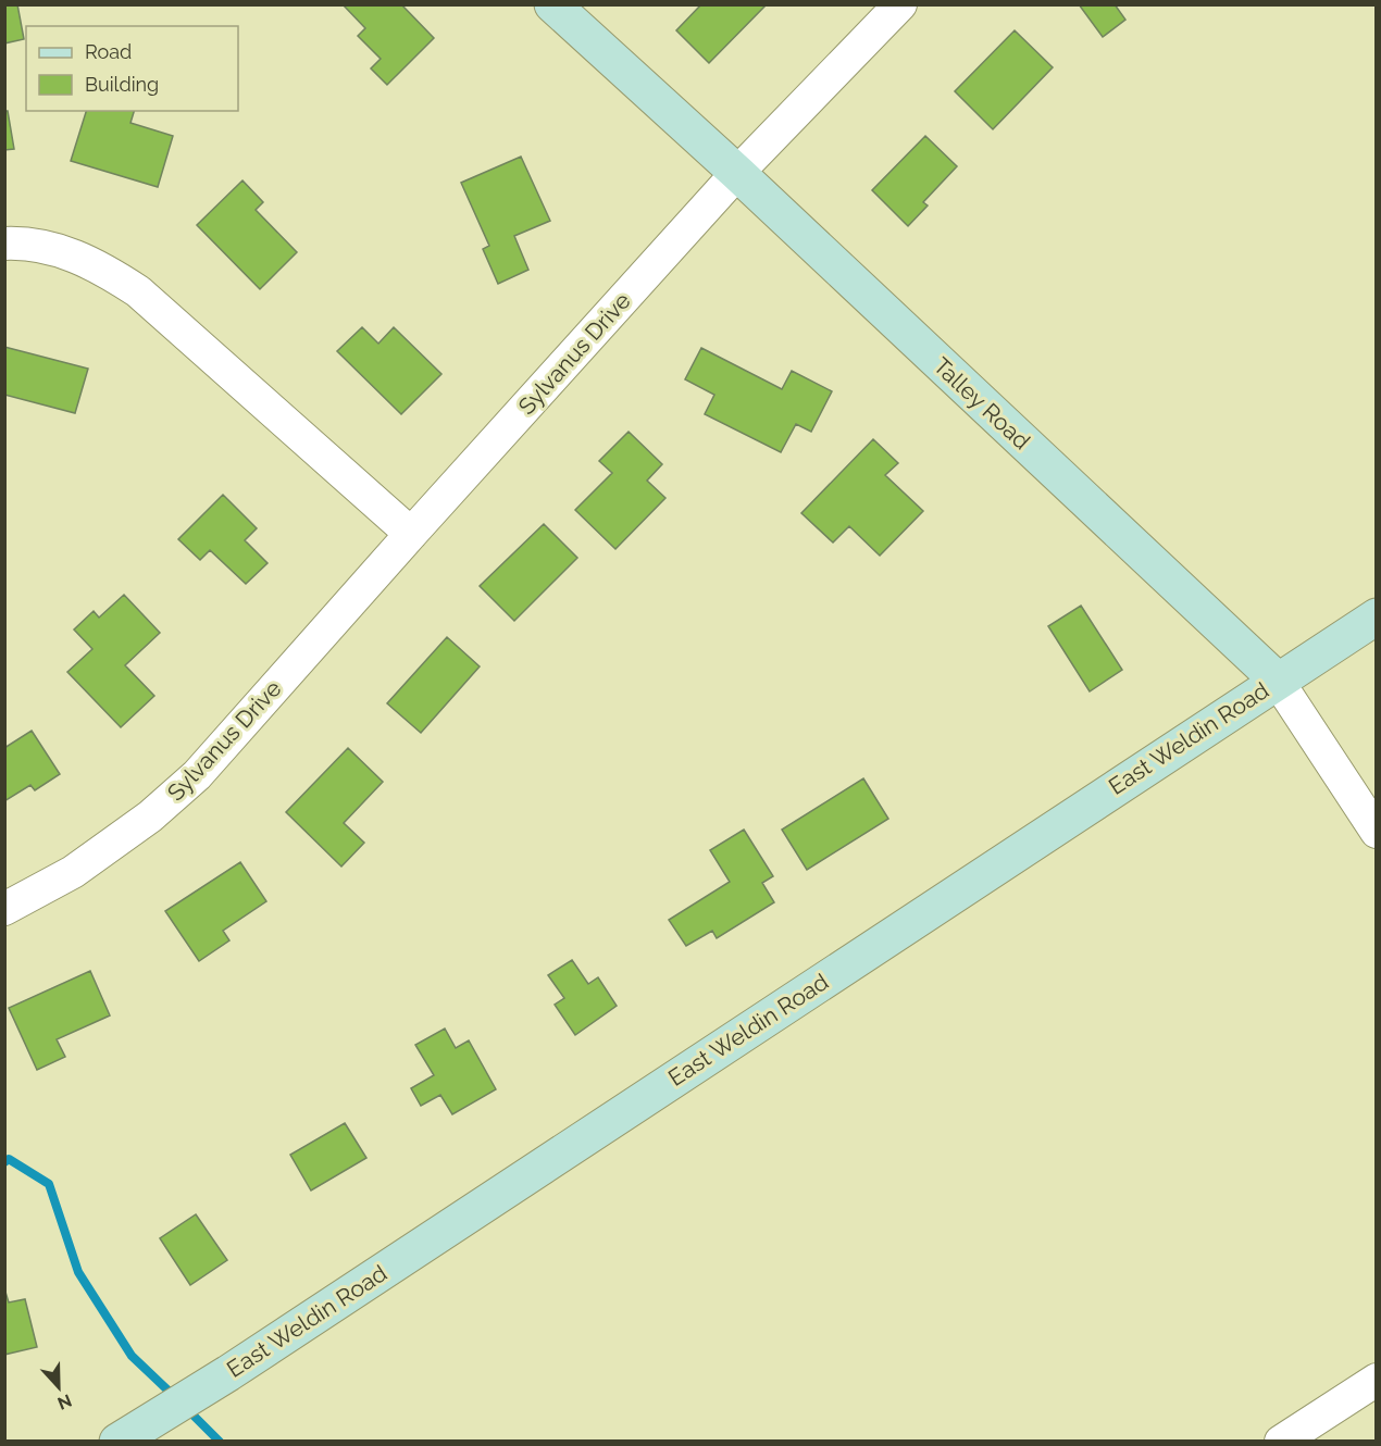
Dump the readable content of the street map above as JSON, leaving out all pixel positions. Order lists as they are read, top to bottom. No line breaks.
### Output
{"streets":{"street":["Sylvanus Drive","Talley Road","East Weldin Road"]},"crossings":[["Sylvanus Drive","Talley Road"],["Talley Road","East Weldin Road"]],"legend":["Road","Building"],"north":"bottom"}
